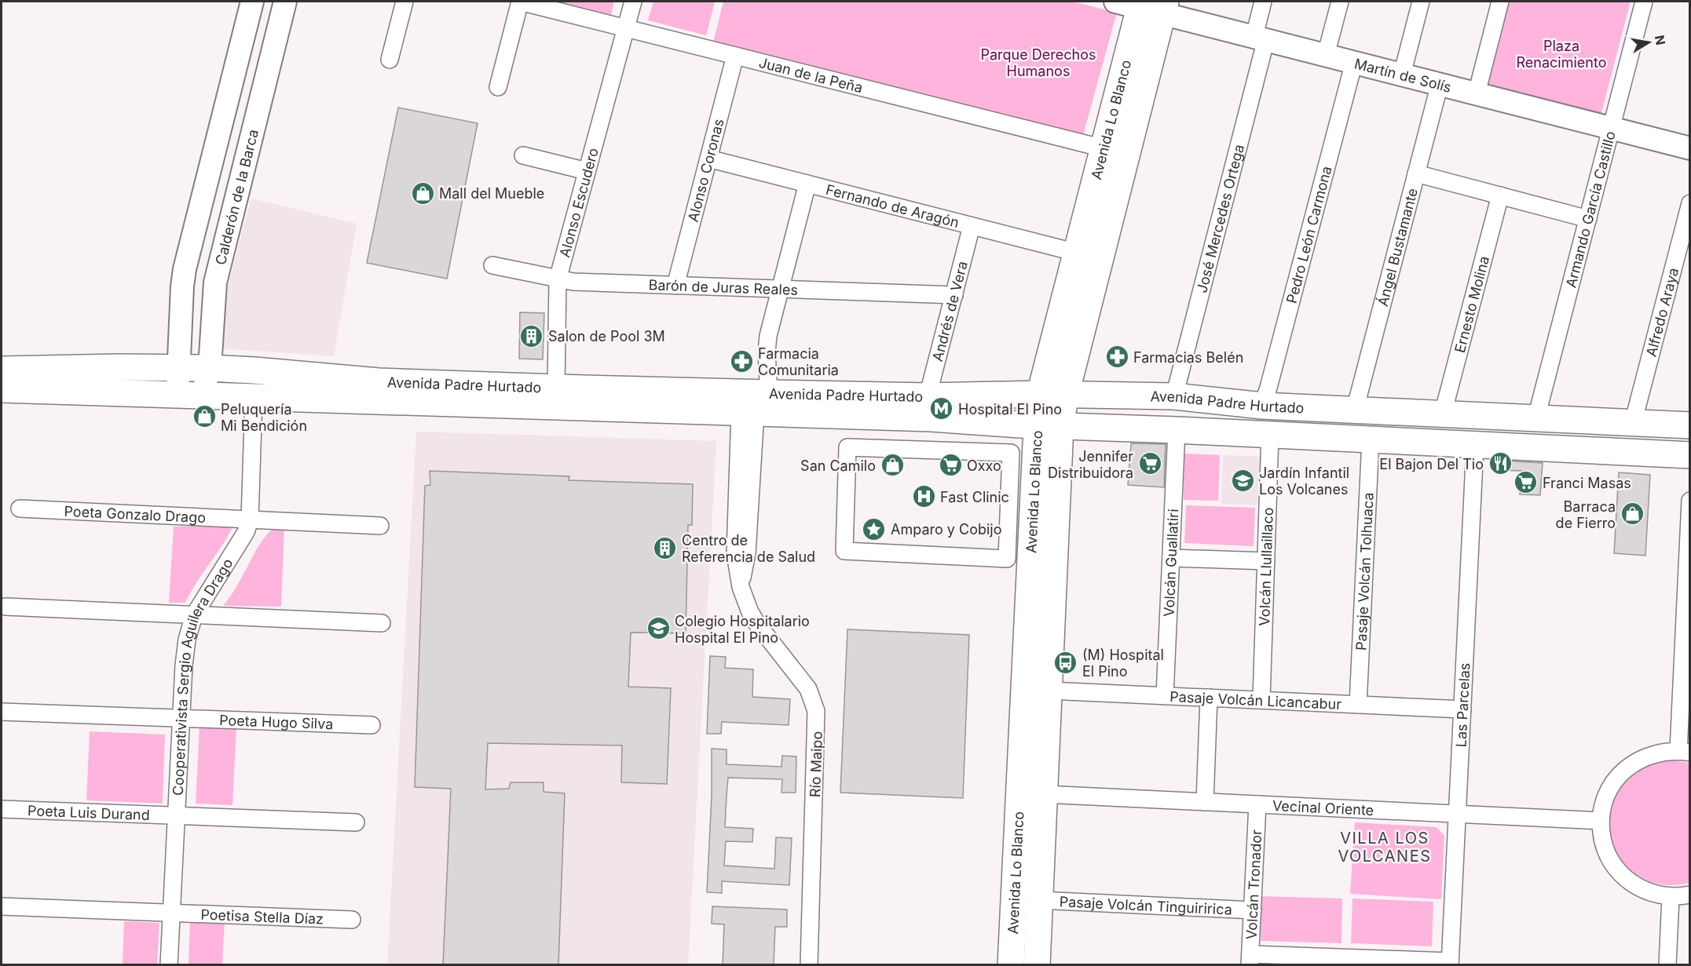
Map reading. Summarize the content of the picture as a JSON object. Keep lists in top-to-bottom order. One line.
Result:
{"streets":{"main road":["Avenida Lo Blanco","Avenida Padre Hurtado"],"street":["Juan de la Peña","Martín de Solís","Alonso Coronas","Calderón de la Barca","Alonso Escudero","Fernando de Aragón","Armando García Castillo","José Mercedes Ortega","Pedro León Carmona","Ángel Bustamante","Barón de Juras Reales","Ernesto Molina","Andrés de Vera","Alfredo Araya","Poeta Gonzalo Drago","Volcán Guallatiri","Volcán Llullaillaco","Pasaje Volcán Tolhuaca","Cooperativista Sergio Aguilera Drago","Pasaje Volcán Licancabur","Las Parcelas","Poeta Hugo Silva","Río Maipo","Vecinal Oriente","Poeta Luis Durand","Volcán Tronador","Pasaje Volcán Tinguiririca","Poetisa Stella Díaz"]},"crossings":[["Juan de la Peña","Avenida Lo Blanco"],["Juan de la Peña","Alonso Coronas"],["Juan de la Peña","Alonso Escudero"],["Martín de Solís","Avenida Lo Blanco"],["Martín de Solís","Armando García Castillo"],["Martín de Solís","José Mercedes Ortega"],["Martín de Solís","Pedro León Carmona"],["Martín de Solís","Ángel Bustamante"],["Avenida Lo Blanco","Fernando de Aragón"],["Avenida Lo Blanco","Avenida Padre Hurtado"],["Avenida Lo Blanco","Pasaje Volcán Licancabur"],["Avenida Lo Blanco","Vecinal Oriente"],["Avenida Lo Blanco","Pasaje Volcán Tinguiririca"],["Alonso Coronas","Fernando de Aragón"],["Alonso Coronas","Barón de Juras Reales"],["Calderón de la Barca","Avenida Padre Hurtado"],["Alonso Escudero","Barón de Juras Reales"],["Alonso Escudero","Avenida Padre Hurtado"],["Fernando de Aragón","Andrés de Vera"],["Fernando de Aragón","Río Maipo"],["Armando García Castillo","Avenida Padre Hurtado"],["José Mercedes Ortega","Avenida Padre Hurtado"],["Pedro León Carmona","Avenida Padre Hurtado"],["Ángel Bustamante","Avenida Padre Hurtado"],["Barón de Juras Reales","Andrés de Vera"],["Barón de Juras Reales","Río Maipo"],["Ernesto Molina","Avenida Padre Hurtado"],["Andrés de Vera","Avenida Padre Hurtado"],["Alfredo Araya","Avenida Padre Hurtado"],["Avenida Padre Hurtado","Volcán Guallatiri"],["Avenida Padre Hurtado","Volcán Llullaillaco"],["Avenida Padre Hurtado","Pasaje Volcán Tolhuaca"],["Avenida Padre Hurtado","Cooperativista Sergio Aguilera Drago"],["Avenida Padre Hurtado","Las Parcelas"],["Avenida Padre Hurtado","Río Maipo"],["Poeta Gonzalo Drago","Cooperativista Sergio Aguilera Drago"],["Volcán Guallatiri","Pasaje Volcán Licancabur"],["Volcán Llullaillaco","Pasaje Volcán Licancabur"],["Pasaje Volcán Tolhuaca","Pasaje Volcán Licancabur"],["Cooperativista Sergio Aguilera Drago","Poeta Hugo Silva"],["Cooperativista Sergio Aguilera Drago","Poeta Luis Durand"],["Cooperativista Sergio Aguilera Drago","Poetisa Stella Díaz"],["Pasaje Volcán Licancabur","Las Parcelas"],["Las Parcelas","Vecinal Oriente"],["Vecinal Oriente","Volcán Tronador"],["Volcán Tronador","Pasaje Volcán Tinguiririca"]],"districts":["VILLA LOS VOLCANES"],"parks":["Plaza Renacimiento","Parque Derechos Humanos"],"places":{"shop":["Mall del Mueble","Peluquería Mi Bendición","San Camilo","Barraca de Fierro"],"building":["Salon de Pool 3M","Centro de Referencia de Salud"],"pharmacy":["Farmacias Belén","Farmacia Comunitaria"],"metro station":["Hospital El Pino"],"supermarket":["Jennifer Distribuidora","Oxxo","Franci Masas"],"restaurant":["El Bajon Del Tio"],"school or university":["Jardín Infantil Los Volcanes","Colegio Hospitalario Hospital El Pino"],"hospital":["Fast Clinic"],"place":["Amparo y Cobijo"],"bus stop":["(M) Hospital El Pino"]},"north":"right"}
